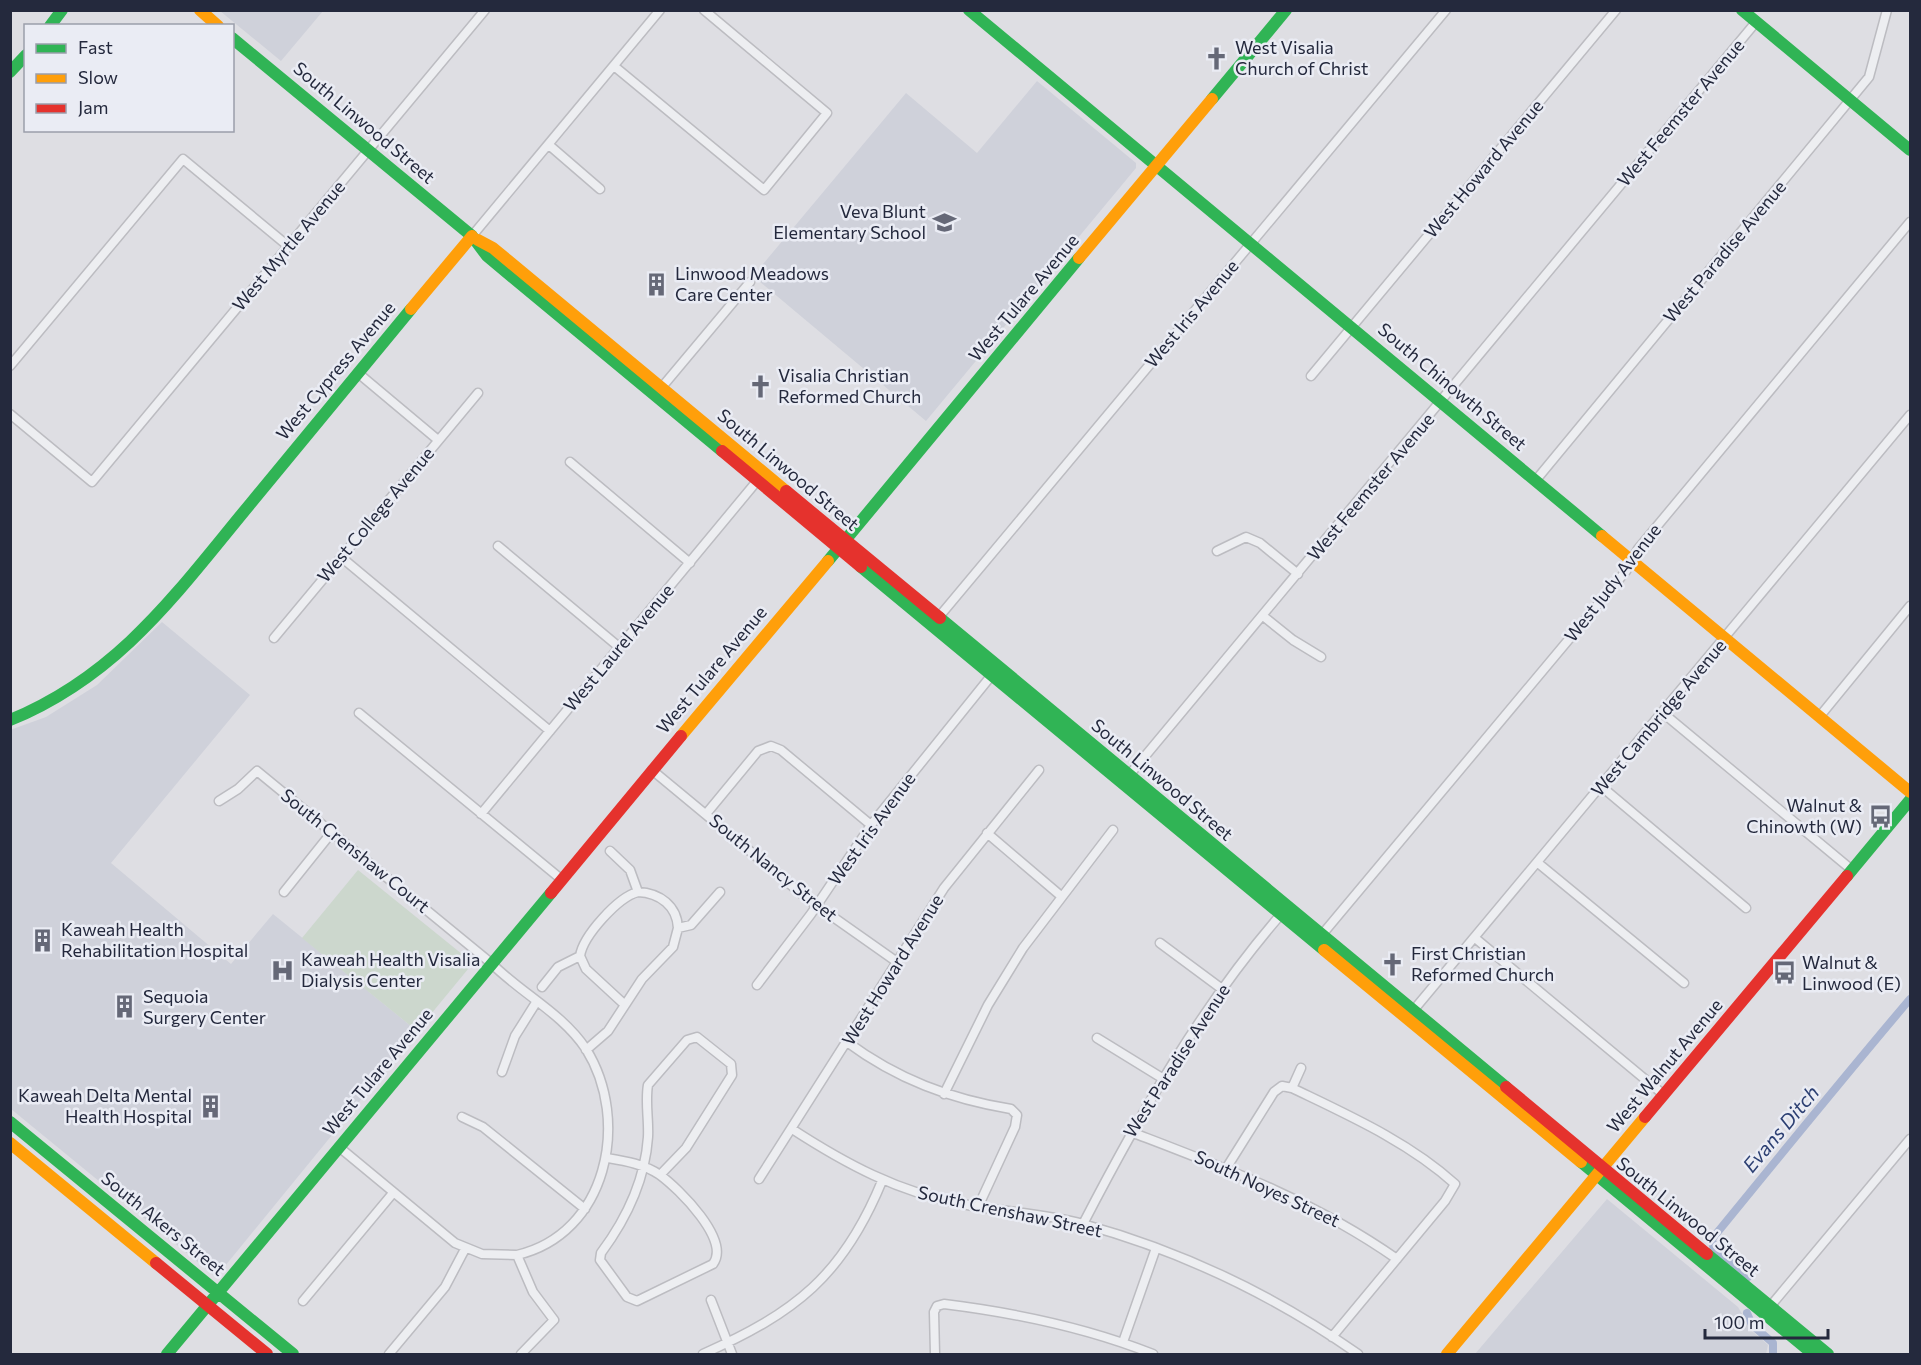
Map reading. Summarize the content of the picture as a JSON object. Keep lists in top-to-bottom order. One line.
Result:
{"streets":{"street":["West Feemster Avenue","South Linwood Street","West Howard Avenue","West Myrtle Avenue","West Paradise Avenue","West Tulare Avenue","West Iris Avenue","West Cypress Avenue","South Chinowth Street","West College Avenue","West Judy Avenue","West Laurel Avenue","West Cambridge Avenue","South Crenshaw Court","South Nancy Street","West Walnut Avenue","South Noyes Street","South Crenshaw Street","South Akers Street"]},"crossings":[["West Feemster Avenue","South Linwood Street"],["West Feemster Avenue","South Chinowth Street"],["South Linwood Street","West Myrtle Avenue"],["South Linwood Street","West Paradise Avenue"],["South Linwood Street","West Tulare Avenue"],["South Linwood Street","West Iris Avenue"],["South Linwood Street","West Cypress Avenue"],["South Linwood Street","West Judy Avenue"],["South Linwood Street","West Laurel Avenue"],["South Linwood Street","West Cambridge Avenue"],["South Linwood Street","West Walnut Avenue"],["West Howard Avenue","South Chinowth Street"],["West Howard Avenue","South Nancy Street"],["West Howard Avenue","South Crenshaw Street"],["West Paradise Avenue","South Chinowth Street"],["West Paradise Avenue","South Noyes Street"],["West Paradise Avenue","South Crenshaw Street"],["West Tulare Avenue","South Chinowth Street"],["West Tulare Avenue","South Crenshaw Court"],["West Tulare Avenue","South Nancy Street"],["West Tulare Avenue","South Akers Street"],["West Iris Avenue","South Chinowth Street"],["West Iris Avenue","South Nancy Street"],["South Chinowth Street","West Judy Avenue"],["South Chinowth Street","West Cambridge Avenue"]],"water":["Evans Ditch"],"places":{"church":["West Visalia Church of Christ","Visalia Christian Reformed Church","First Christian Reformed Church"],"school or university":["Veva Blunt Elementary School"],"building":["Linwood Meadows Care Center","Kaweah Health Rehabilitation Hospital","Sequoia Surgery Center","Kaweah Delta Mental Health Hospital"],"bus stop":["Walnut & Chinowth (W)","Walnut & Linwood (E)"],"hospital":["Kaweah Health Visalia Dialysis Center"]},"legend":["Fast","Slow","Jam"],"scale_bar":"100 m"}
